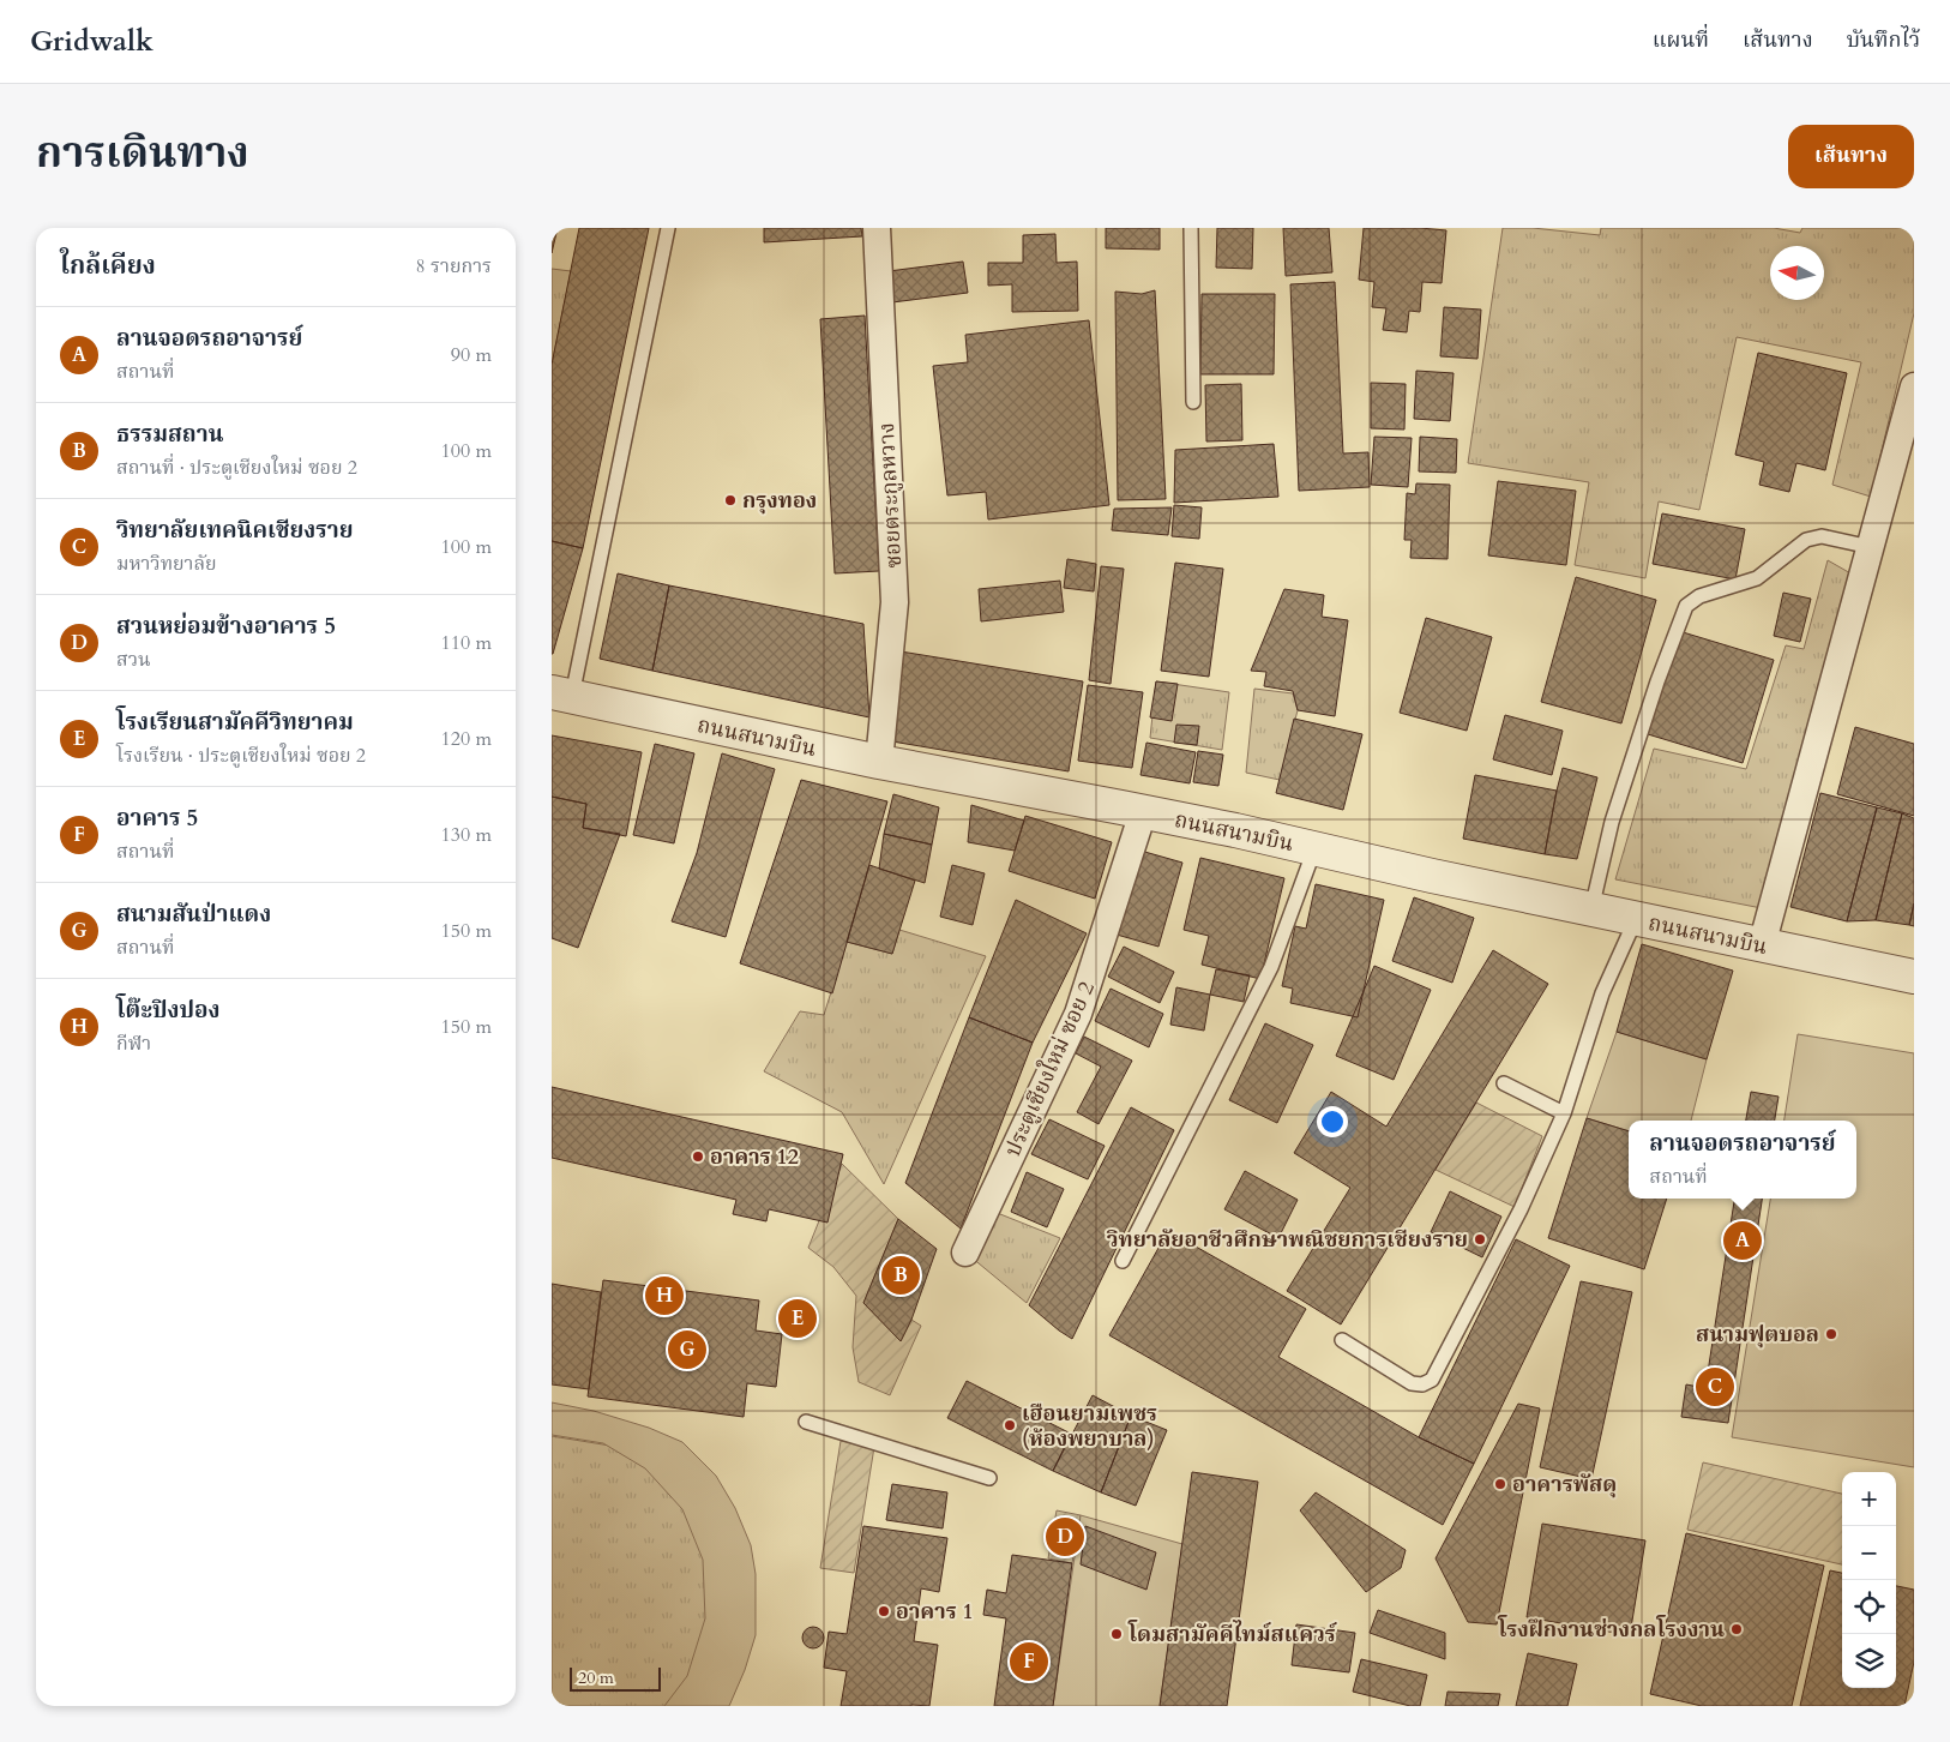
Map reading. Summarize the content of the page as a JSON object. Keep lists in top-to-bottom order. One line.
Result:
{"streets":{"street":["ซอยตระกูลหวาง","ถนนสนามบิน","ประตูเชียงใหม่ ซอย 2"]},"crossings":[["ซอยตระกูลหวาง","ถนนสนามบิน"],["ถนนสนามบิน","ประตูเชียงใหม่ ซอย 2"]],"places":["กรุงทอง","อาคาร 12","วิทยาลัยอาชีวศึกษาพณิชยการเชียงราย","สนามฟุตบอล","เฮือนยามเพชร (ห้องพยาบาล)","อาคารพัสดุ","อาคาร 1","โรงฝึกงานช่างกลโรงงาน","โดมสามัคคีไทม์สแควร์"],"scale_bar":"20 m","north":"left","page":{"header":"Gridwalk","nav":["แผนที่","เส้นทาง","บันทึกไว้"],"title":"การเดินทาง","buttons":"เส้นทาง","heading":["ใกล้เคียง","8 รายการ"],"list":[{"mark":"A","name":"ลานจอดรถอาจารย์","note":"สถานที่","value":"90 m"},{"mark":"B","name":"ธรรมสถาน","note":"สถานที่ · ประตูเชียงใหม่ ซอย 2","value":"100 m"},{"mark":"C","name":"วิทยาลัยเทคนิคเชียงราย","note":"มหาวิทยาลัย","value":"100 m"},{"mark":"D","name":"สวนหย่อมข้างอาคาร 5","note":"สวน","value":"110 m"},{"mark":"E","name":"โรงเรียนสามัคคีวิทยาคม","note":"โรงเรียน · ประตูเชียงใหม่ ซอย 2","value":"120 m"},{"mark":"F","name":"อาคาร 5","note":"สถานที่","value":"130 m"},{"mark":"G","name":"สนามสันป่าแดง","note":"สถานที่","value":"150 m"},{"mark":"H","name":"โต๊ะปิงปอง","note":"กีฬา","value":"150 m"}],"popup":["ลานจอดรถอาจารย์","สถานที่"],"pins":["A","B","H","E","G","C","D","F"],"map_buttons":["+","−"],"scale":"20 m"}}
